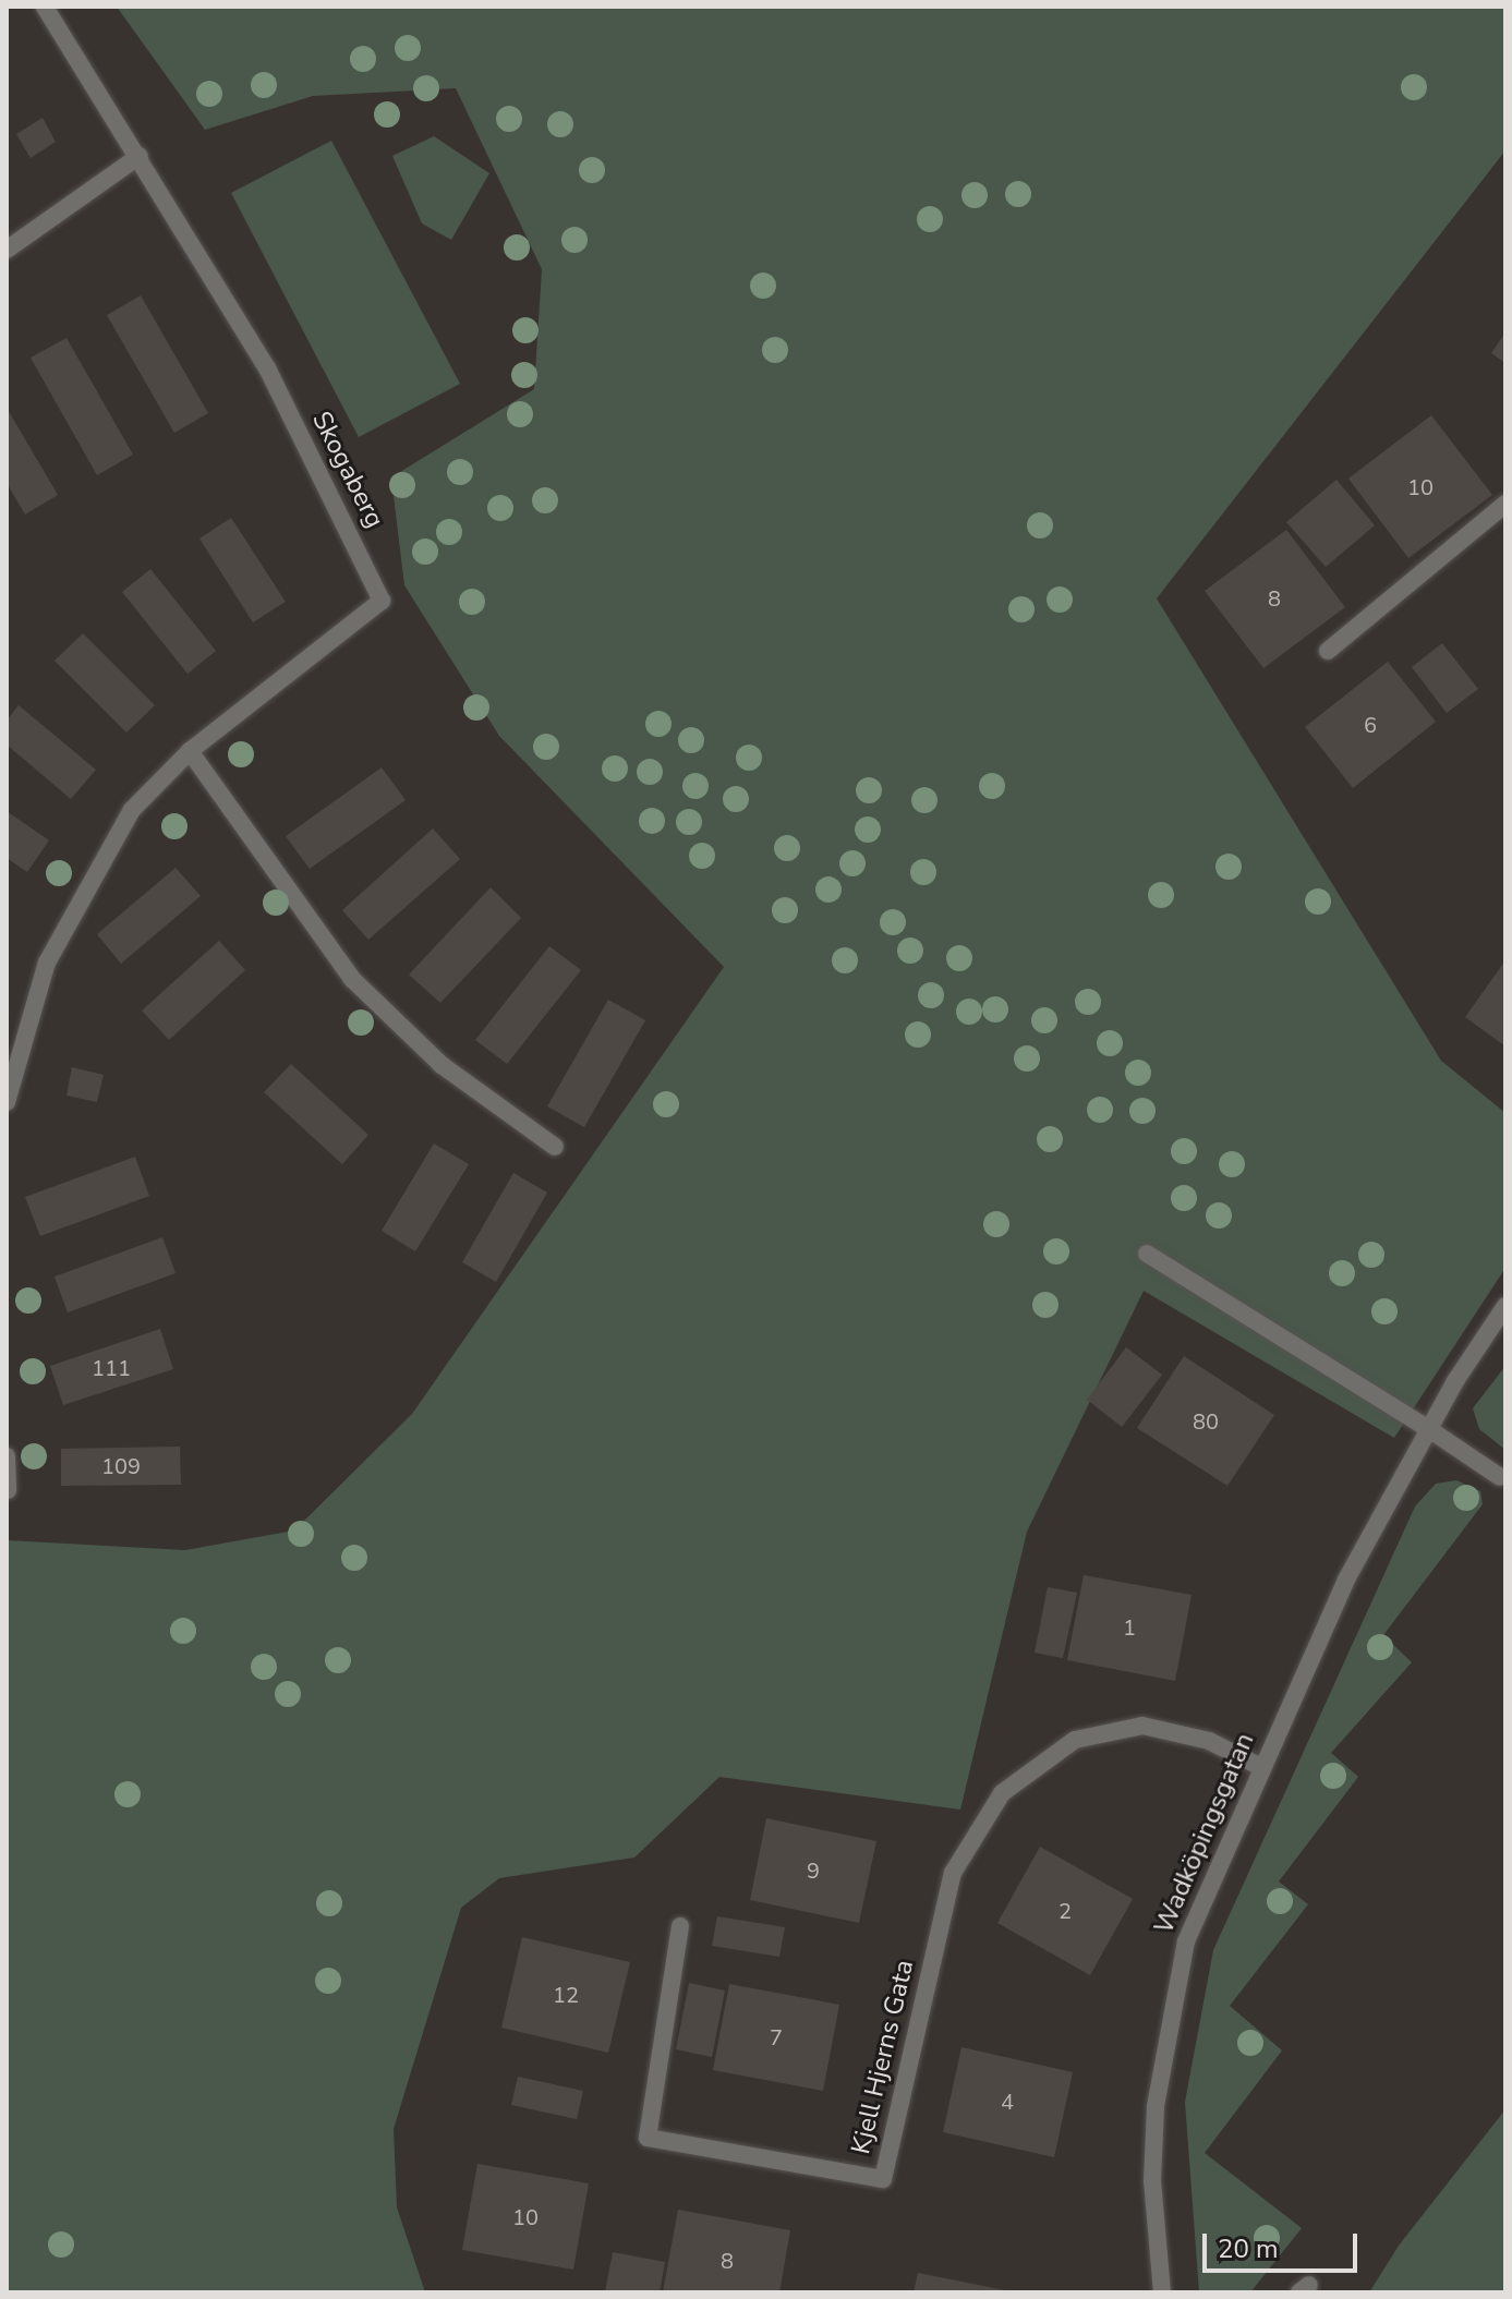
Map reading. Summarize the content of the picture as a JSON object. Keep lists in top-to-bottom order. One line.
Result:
{"streets":{"street":["Skogaberg","Wadköpingsgatan","Kjell Hjerns Gata"]},"crossings":[["Wadköpingsgatan","Kjell Hjerns Gata"]],"house_numbers":["10","8","6","111","80","109","1","9","2","12","7","4","10","8"],"scale_bar":"20 m"}
